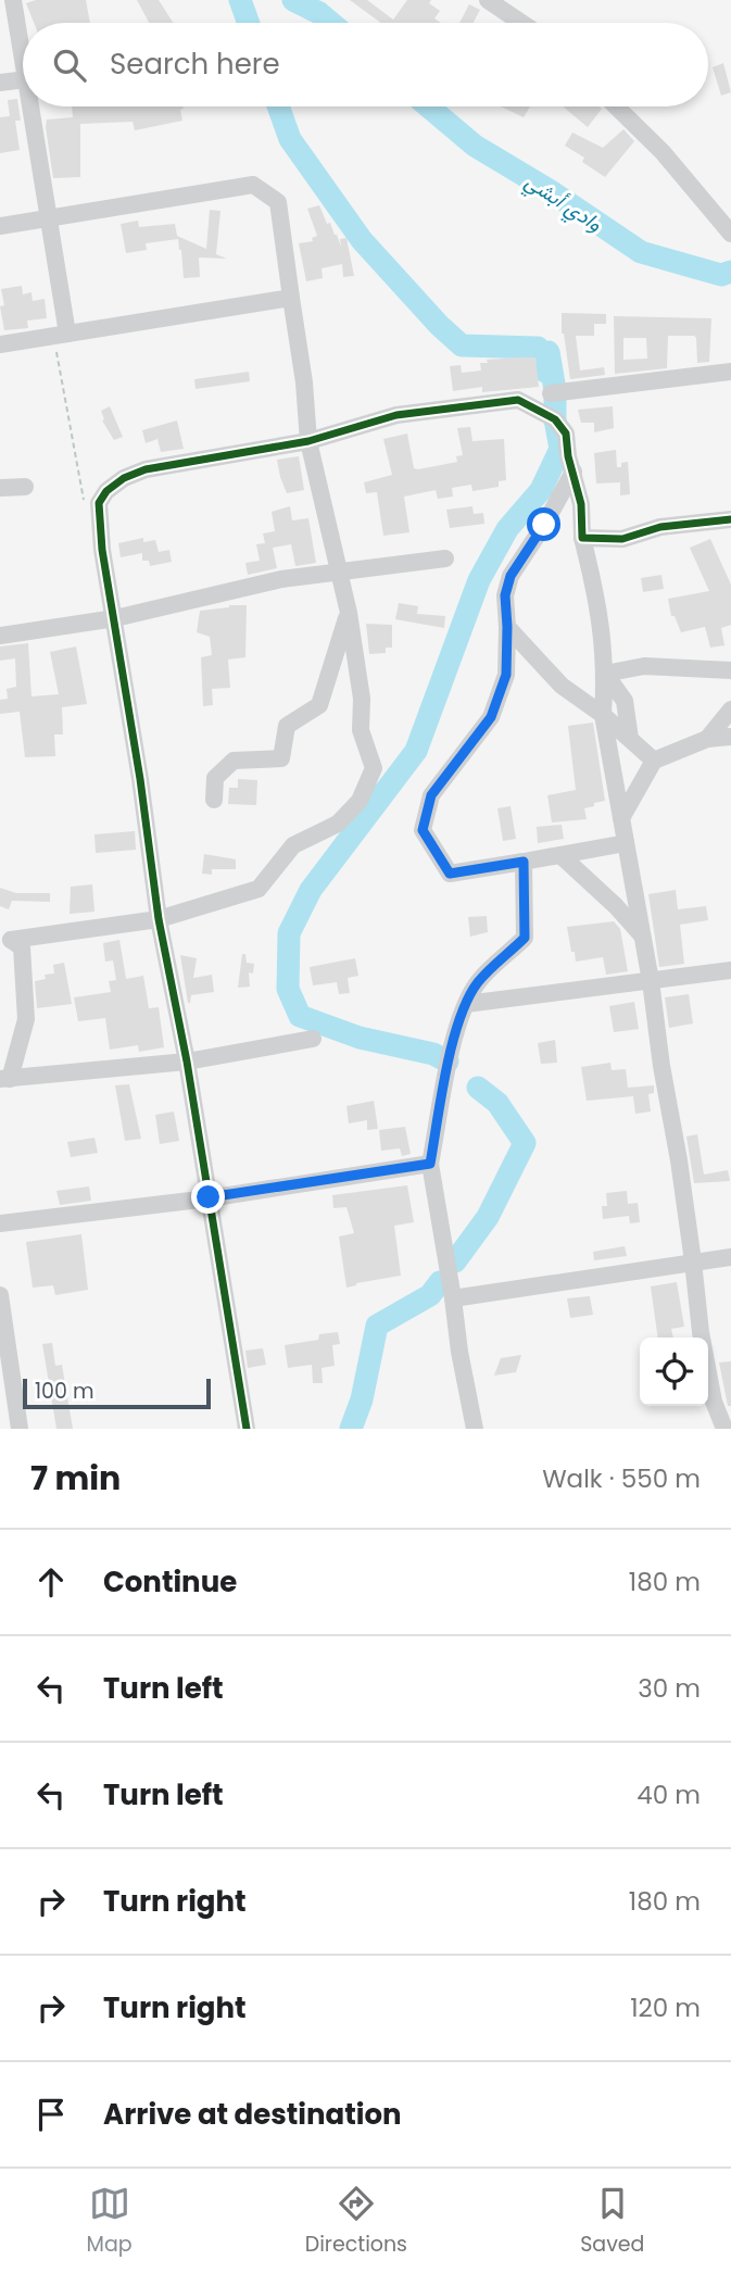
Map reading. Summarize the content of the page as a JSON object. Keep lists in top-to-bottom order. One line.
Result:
{"water":["وادي أبشي"],"scale_bar":"100 m","page":{"search":"Search here","scale":"100 m","heading":["7 min","Walk · 550 m"],"list":[["Continue","180 m"],["Turn left","30 m"],["Turn left","40 m"],["Turn right","180 m"],["Turn right","120 m"],"Arrive at destination"],"nav":["Map","Directions","Saved"]}}
